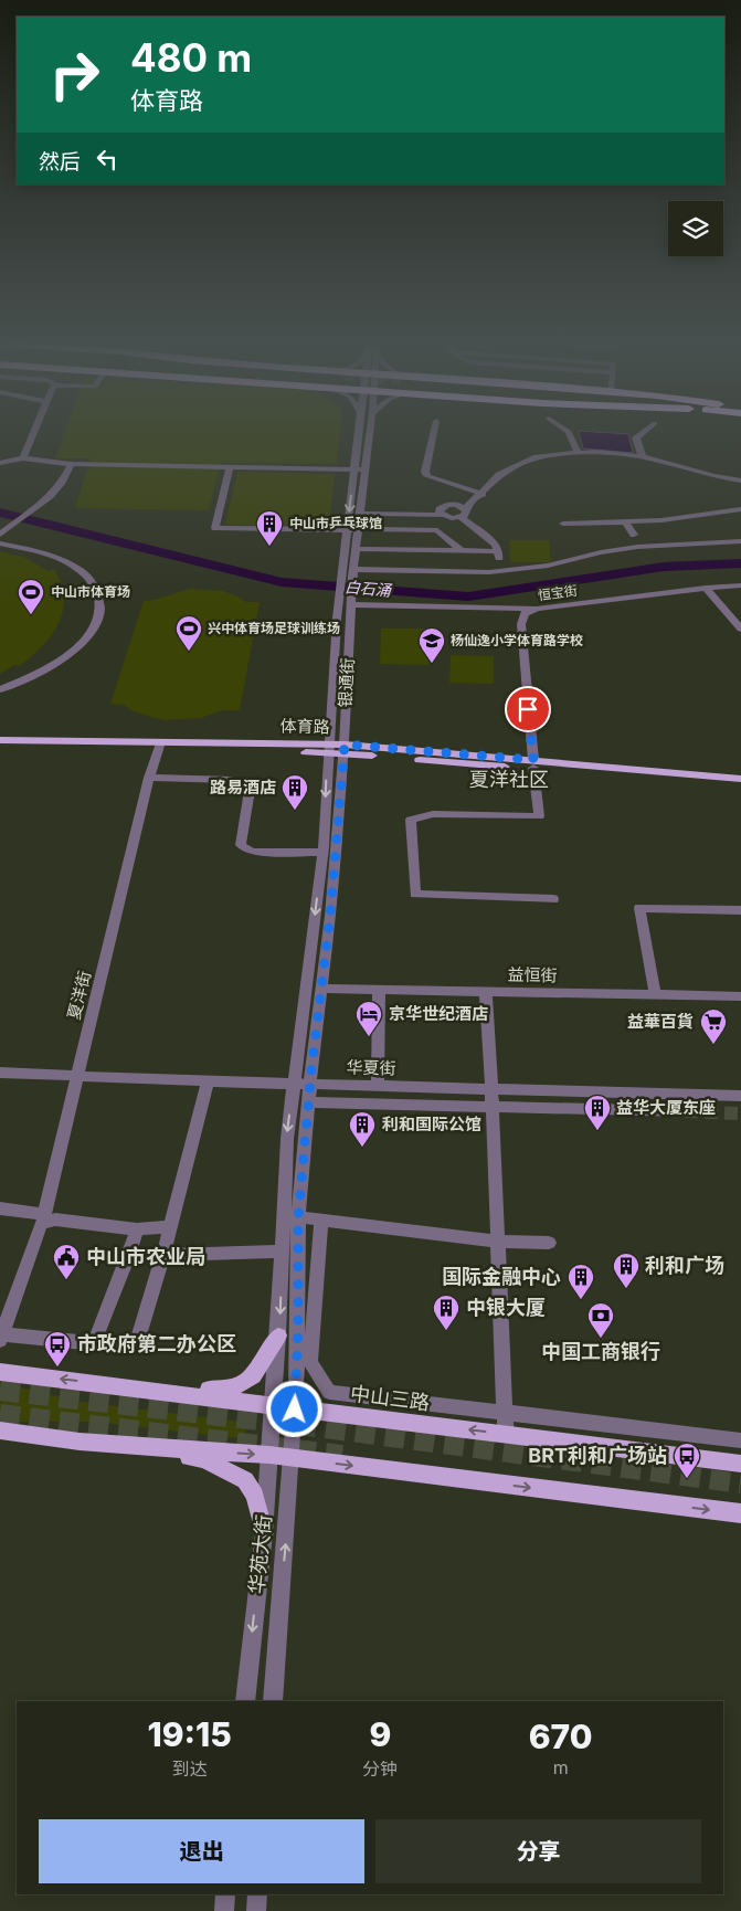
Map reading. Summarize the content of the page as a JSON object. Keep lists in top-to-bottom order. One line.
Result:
{"streets":{"main road":["体育路","中山三路"],"street":["恒宝街","银通街","益恒街","夏洋街","华夏街","华苑大街"]},"crossings":[["恒宝街","体育路"],["银通街","体育路"],["银通街","益恒街"],["银通街","华夏街"],["银通街","中山三路"],["银通街","华苑大街"],["体育路","夏洋街"],["夏洋街","华夏街"],["中山三路","华苑大街"]],"districts":["夏洋社区"],"water":["白石涌"],"places":{"building":["中山市乒乓球馆","路易酒店","益华大厦东座","利和国际公馆","利和广场","国际金融中心","中银大厦"],"sports":["中山市体育场","兴中体育场足球训练场"],"school or university":["杨仙逸小学体育路学校"],"hotel":["京华世纪酒店"],"supermarket":["益華百貨"],"public building":["中山市农业局"],"bank":["中国工商银行"],"bus stop":["市政府第二办公区","BRT利和广场站"]},"page":{"turn":["480 m","体育路"],"then":"然后","eta":["19:15","到达","9","分钟","670","m"],"buttons":["退出","分享"]}}
